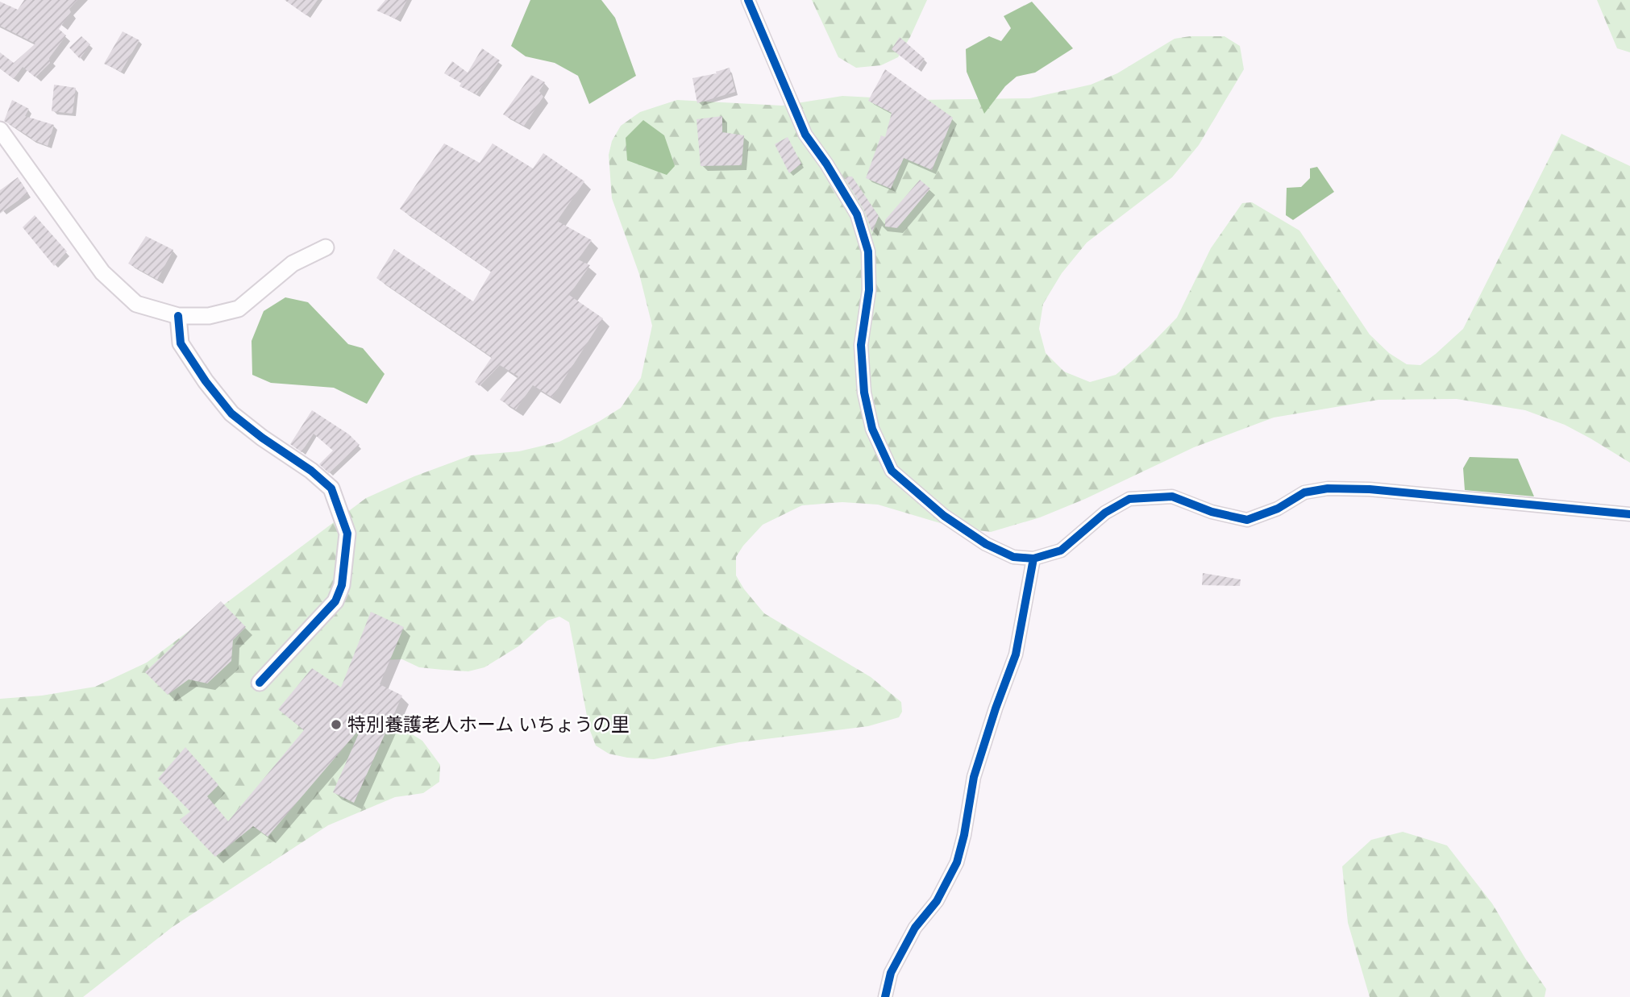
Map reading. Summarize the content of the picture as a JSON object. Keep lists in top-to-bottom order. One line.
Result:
{"places":["特別養護老人ホーム いちょうの里"]}
